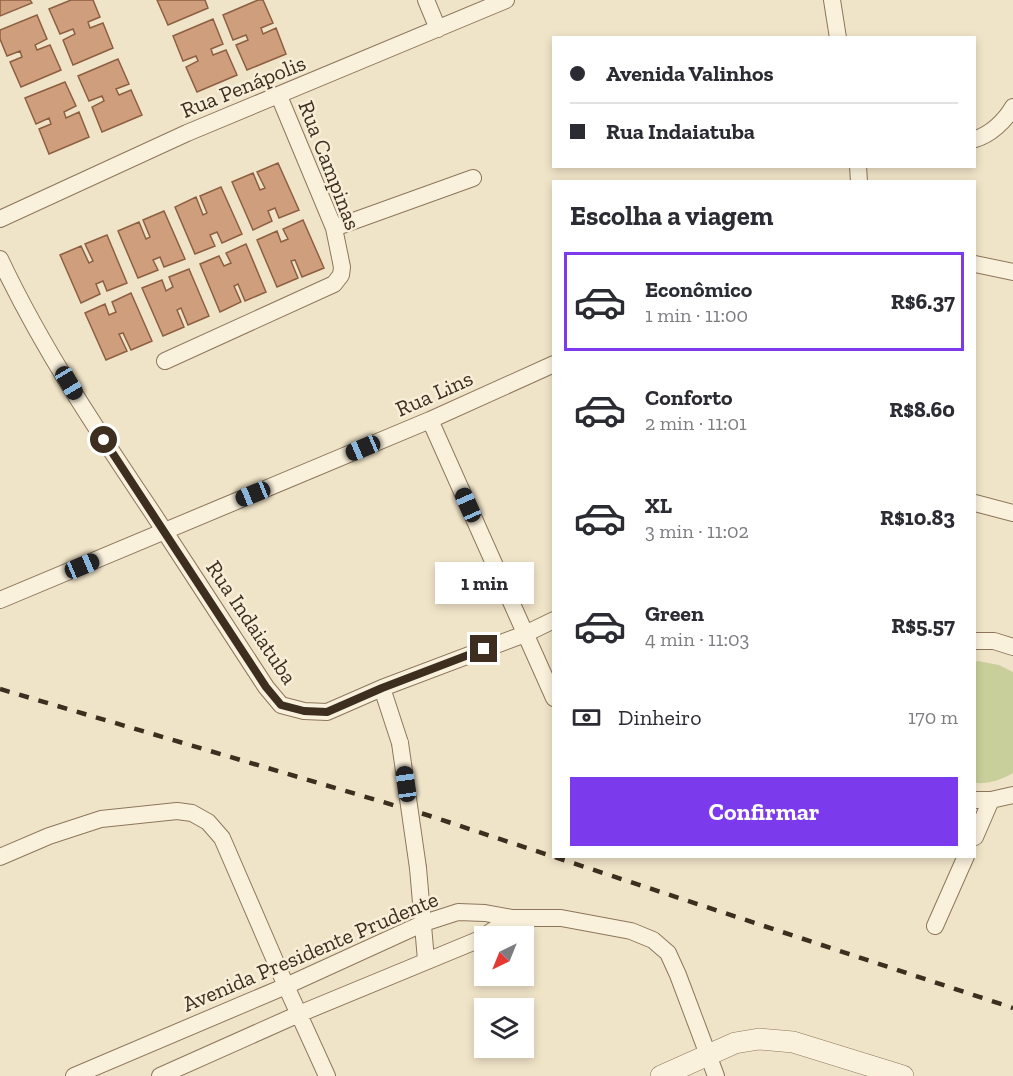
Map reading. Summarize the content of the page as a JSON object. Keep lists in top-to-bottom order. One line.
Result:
{"streets":{"street":["Rua Penápolis","Rua Campinas","Rua Lins","Rua Indaiatuba","Avenida Presidente Prudente"]},"crossings":[["Rua Penápolis","Rua Campinas"],["Rua Lins","Rua Indaiatuba"]],"north":"bottom left","page":{"banner":["Avenida Valinhos","Rua Indaiatuba"],"heading":"Escolha a viagem","list":[{"name":"Econômico","note":"1 min · 11:00","value":"R$6.37"},{"name":"Conforto","note":"2 min · 11:01","value":"R$8.60"},{"name":"XL","note":"3 min · 11:02","value":"R$10.83"},{"name":"Green","note":"4 min · 11:03","value":"R$5.57"}],"bubble":"1 min","pay":["Dinheiro","170 m"],"buttons":"Confirmar"}}
